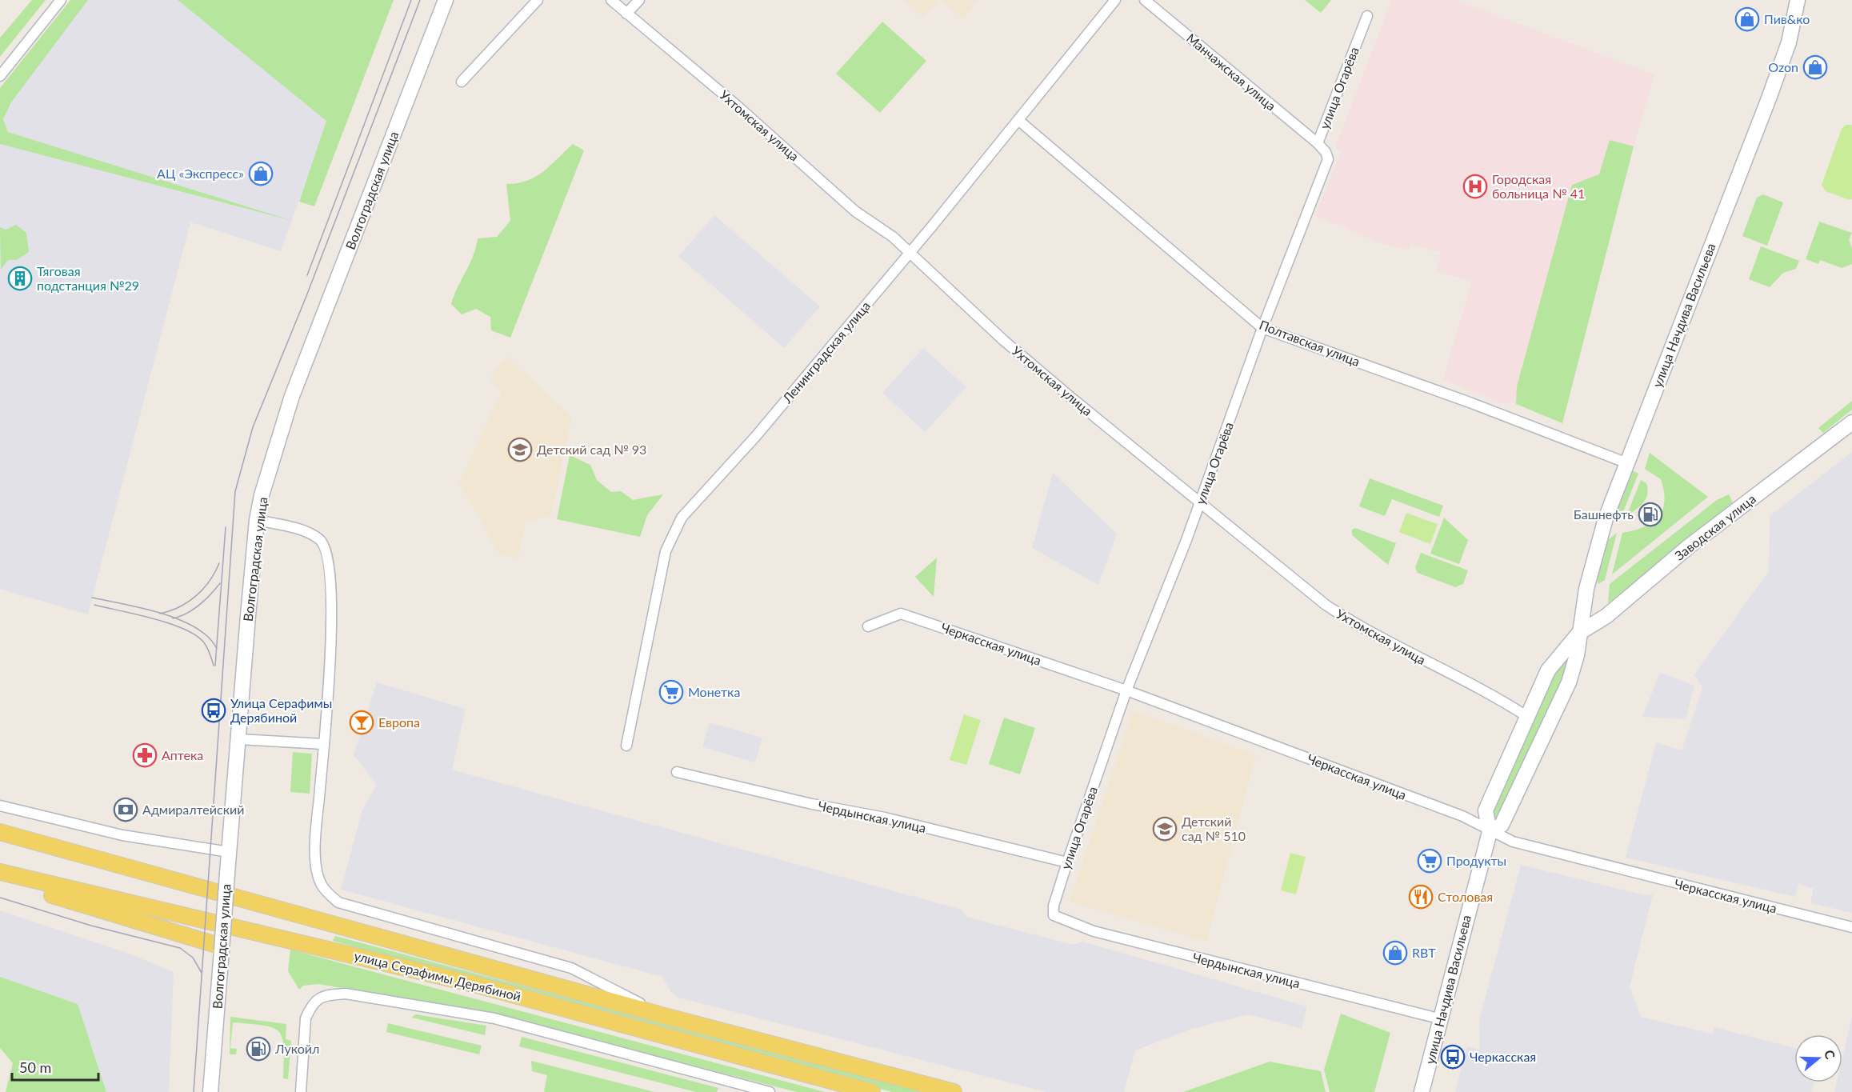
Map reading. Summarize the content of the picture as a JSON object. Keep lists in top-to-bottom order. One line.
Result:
{"streets":{"main road":["улица Серафимы Дерябиной"],"street":["Манчажская улица","улица Огарёва","Ухтомская улица","Волгоградская улица","улица Начдива Васильева","Полтавская улица","Ленинградская улица","Заводская улица","Черкасская улица","Чердынская улица"]},"crossings":[["Манчажская улица","улица Огарёва"],["улица Огарёва","Ухтомская улица"],["улица Огарёва","Полтавская улица"],["улица Огарёва","Черкасская улица"],["улица Огарёва","Чердынская улица"],["Ухтомская улица","улица Начдива Васильева"],["Ухтомская улица","Ленинградская улица"],["Волгоградская улица","улица Серафимы Дерябиной"],["улица Начдива Васильева","Полтавская улица"],["улица Начдива Васильева","Заводская улица"],["улица Начдива Васильева","Черкасская улица"],["улица Начдива Васильева","Чердынская улица"],["Полтавская улица","Ленинградская улица"]],"places":{"shop":["Пив&ко","Ozon","АЦ «Экспресс»","RBT"],"hospital":["Городская больница № 41"],"building":["Тяговая подстанция №29"],"school or university":["Детский сад № 93","Детский сад № 510"],"fuel station":["Башнефть","Лукойл"],"supermarket":["Монетка","Продукты"],"bus stop":["Улица Серафимы Дерябиной","Черкасская"],"bar":["Европа"],"pharmacy":["Аптека"],"bank":["Адмиралтейский"],"restaurant":["Столовая"]},"scale_bar":"50 m","north":"right"}
